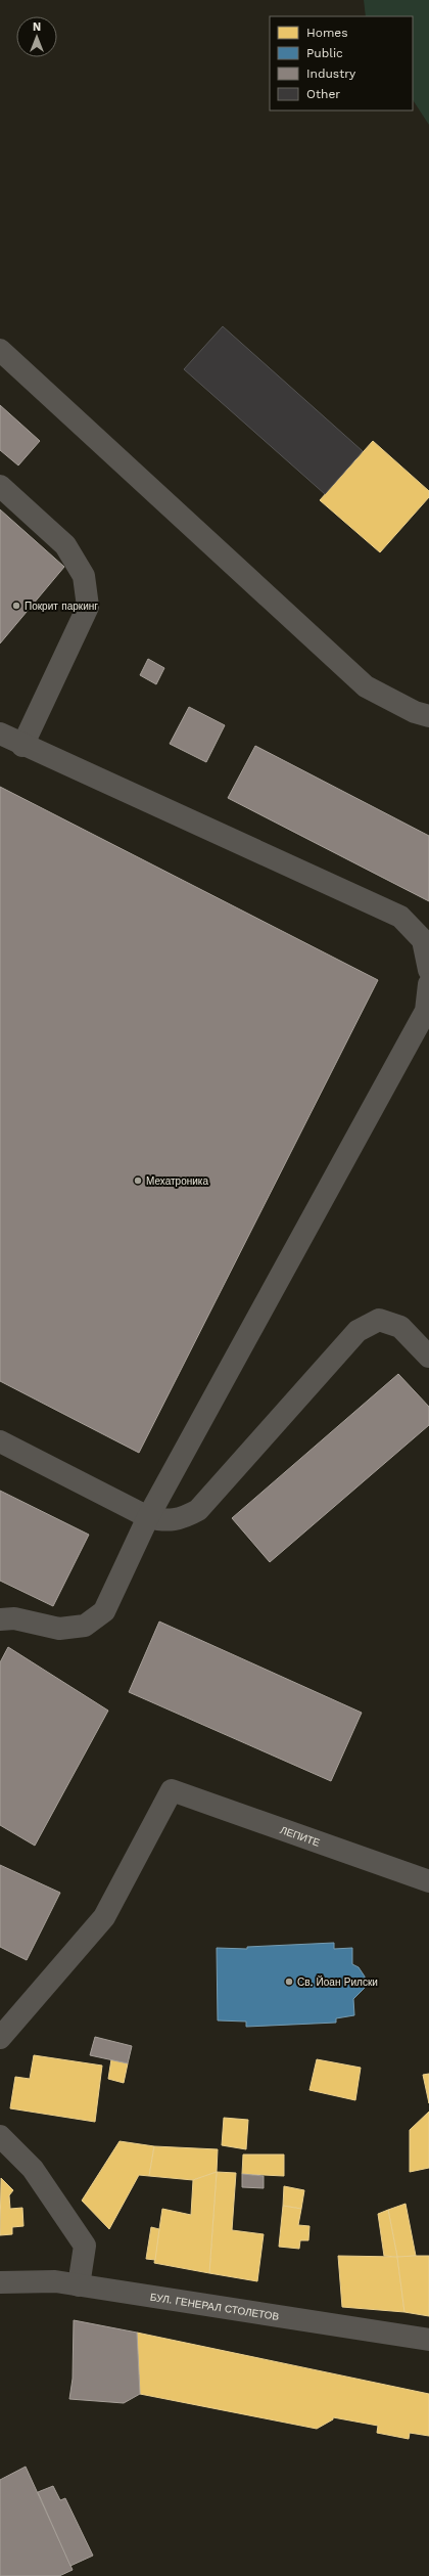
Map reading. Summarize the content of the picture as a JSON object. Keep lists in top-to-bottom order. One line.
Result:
{"streets":{"street":["ЛЕПИТЕ","БУЛ. ГЕНЕРАЛ СТОЛЕТОВ"]},"places":["Покрит паркинг","Мехатроника","Св. Йоан Рилски"],"legend":["Homes","Public","Industry","Other"],"north":"top"}
